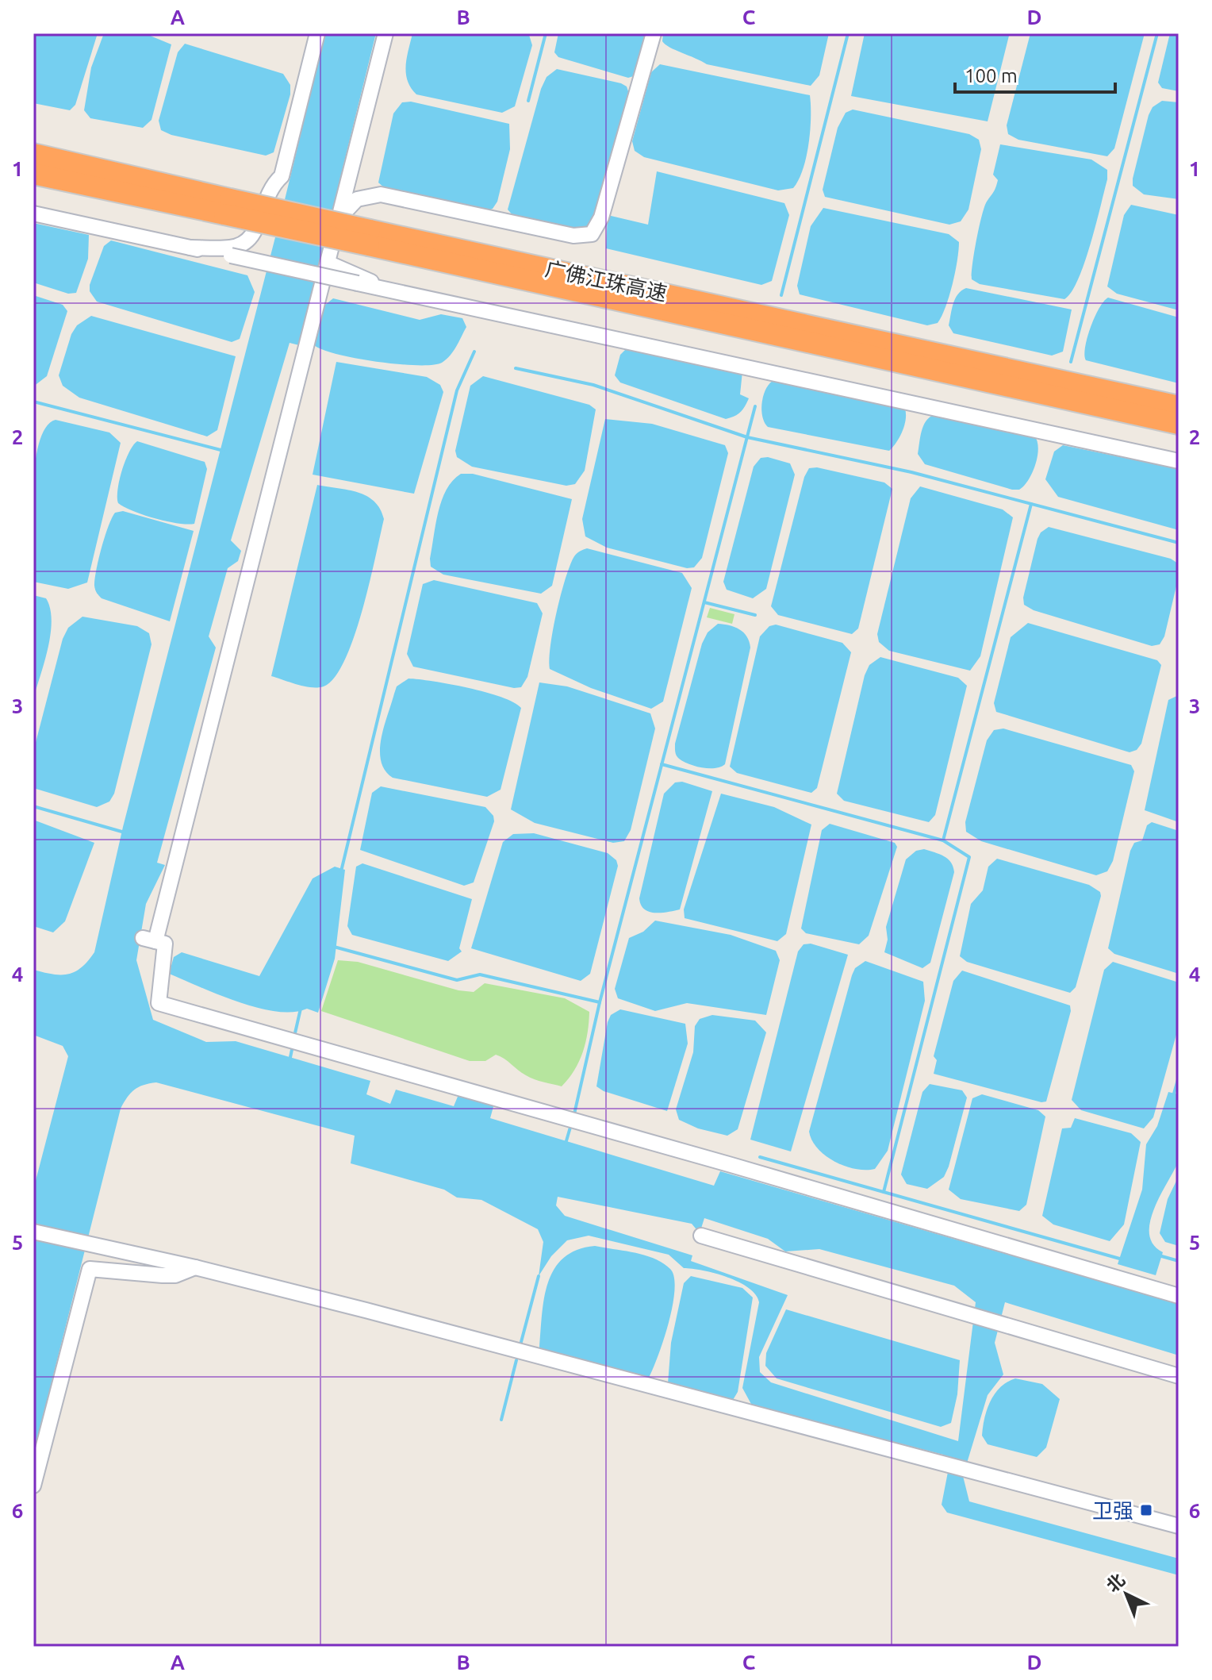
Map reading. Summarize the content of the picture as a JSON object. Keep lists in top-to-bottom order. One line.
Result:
{"streets":{"highway":["广佛江珠高速"]},"places":{"transit":["卫强"]},"scale_bar":"100 m","north":"top left","grid":{"columns":["A","B","C","D"],"rows":["1","2","3","4","5","6"]}}
